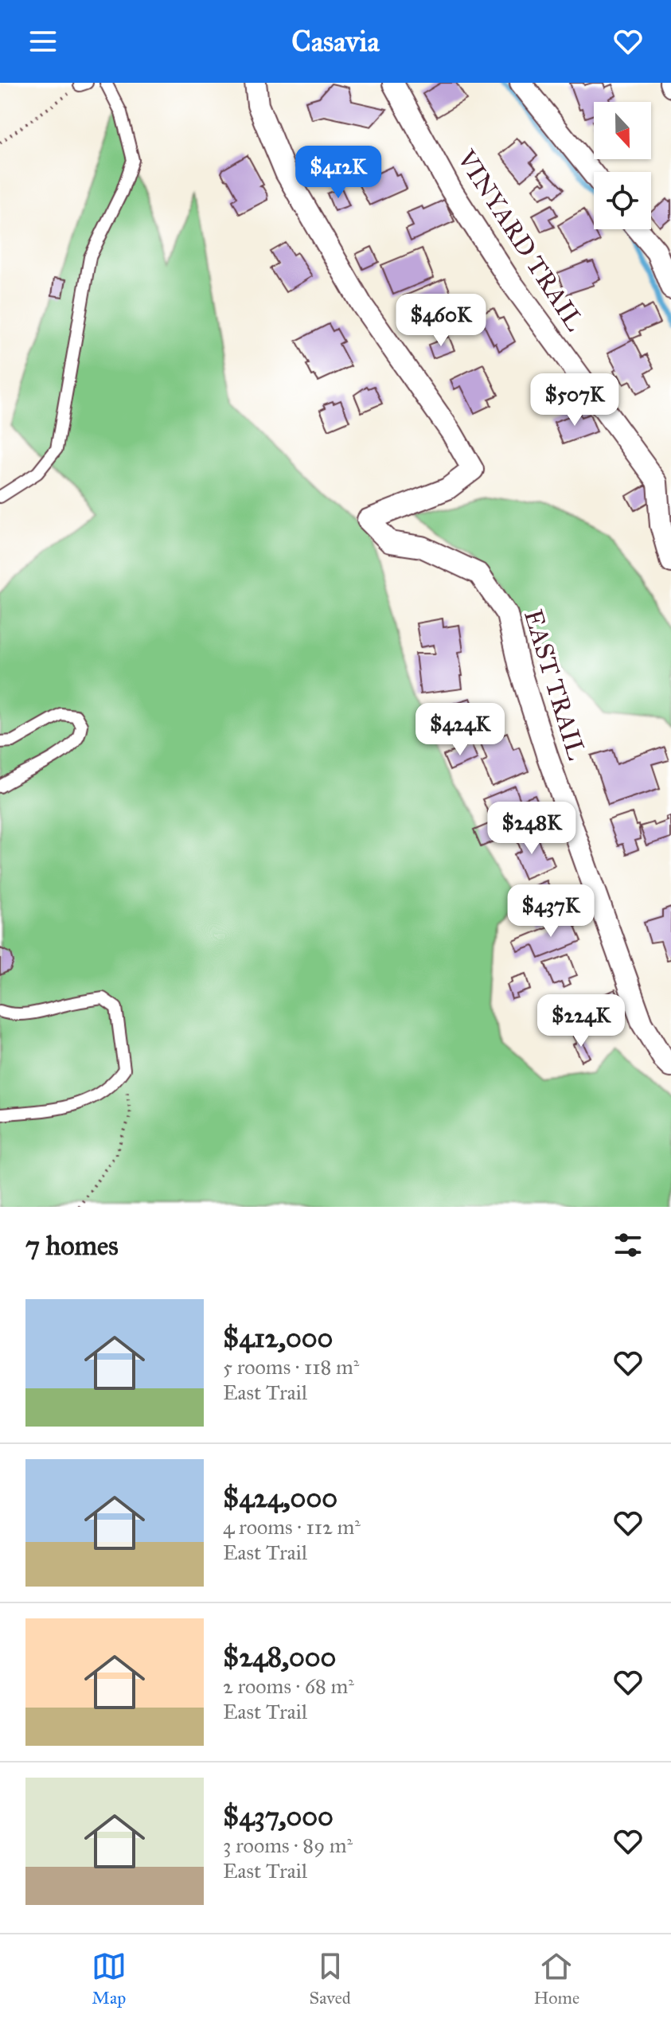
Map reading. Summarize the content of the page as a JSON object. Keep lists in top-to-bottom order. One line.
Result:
{"streets":{"street":["VINYARD TRAIL","EAST TRAIL"]},"north":"bottom","page":{"header":"Casavia","price":["$412K","$460K","$507K","$424K","$248K","$437K","$224K"],"heading":"7 homes","list":[{"name":"$412,000","note":"5 rooms · 118 m² · East Trail"},{"name":"$424,000","note":"4 rooms · 112 m² · East Trail"},{"name":"$248,000","note":"2 rooms · 68 m² · East Trail"},{"name":"$437,000","note":"3 rooms · 89 m² · East Trail"}],"tabs":["Map","Saved","Home"]}}
